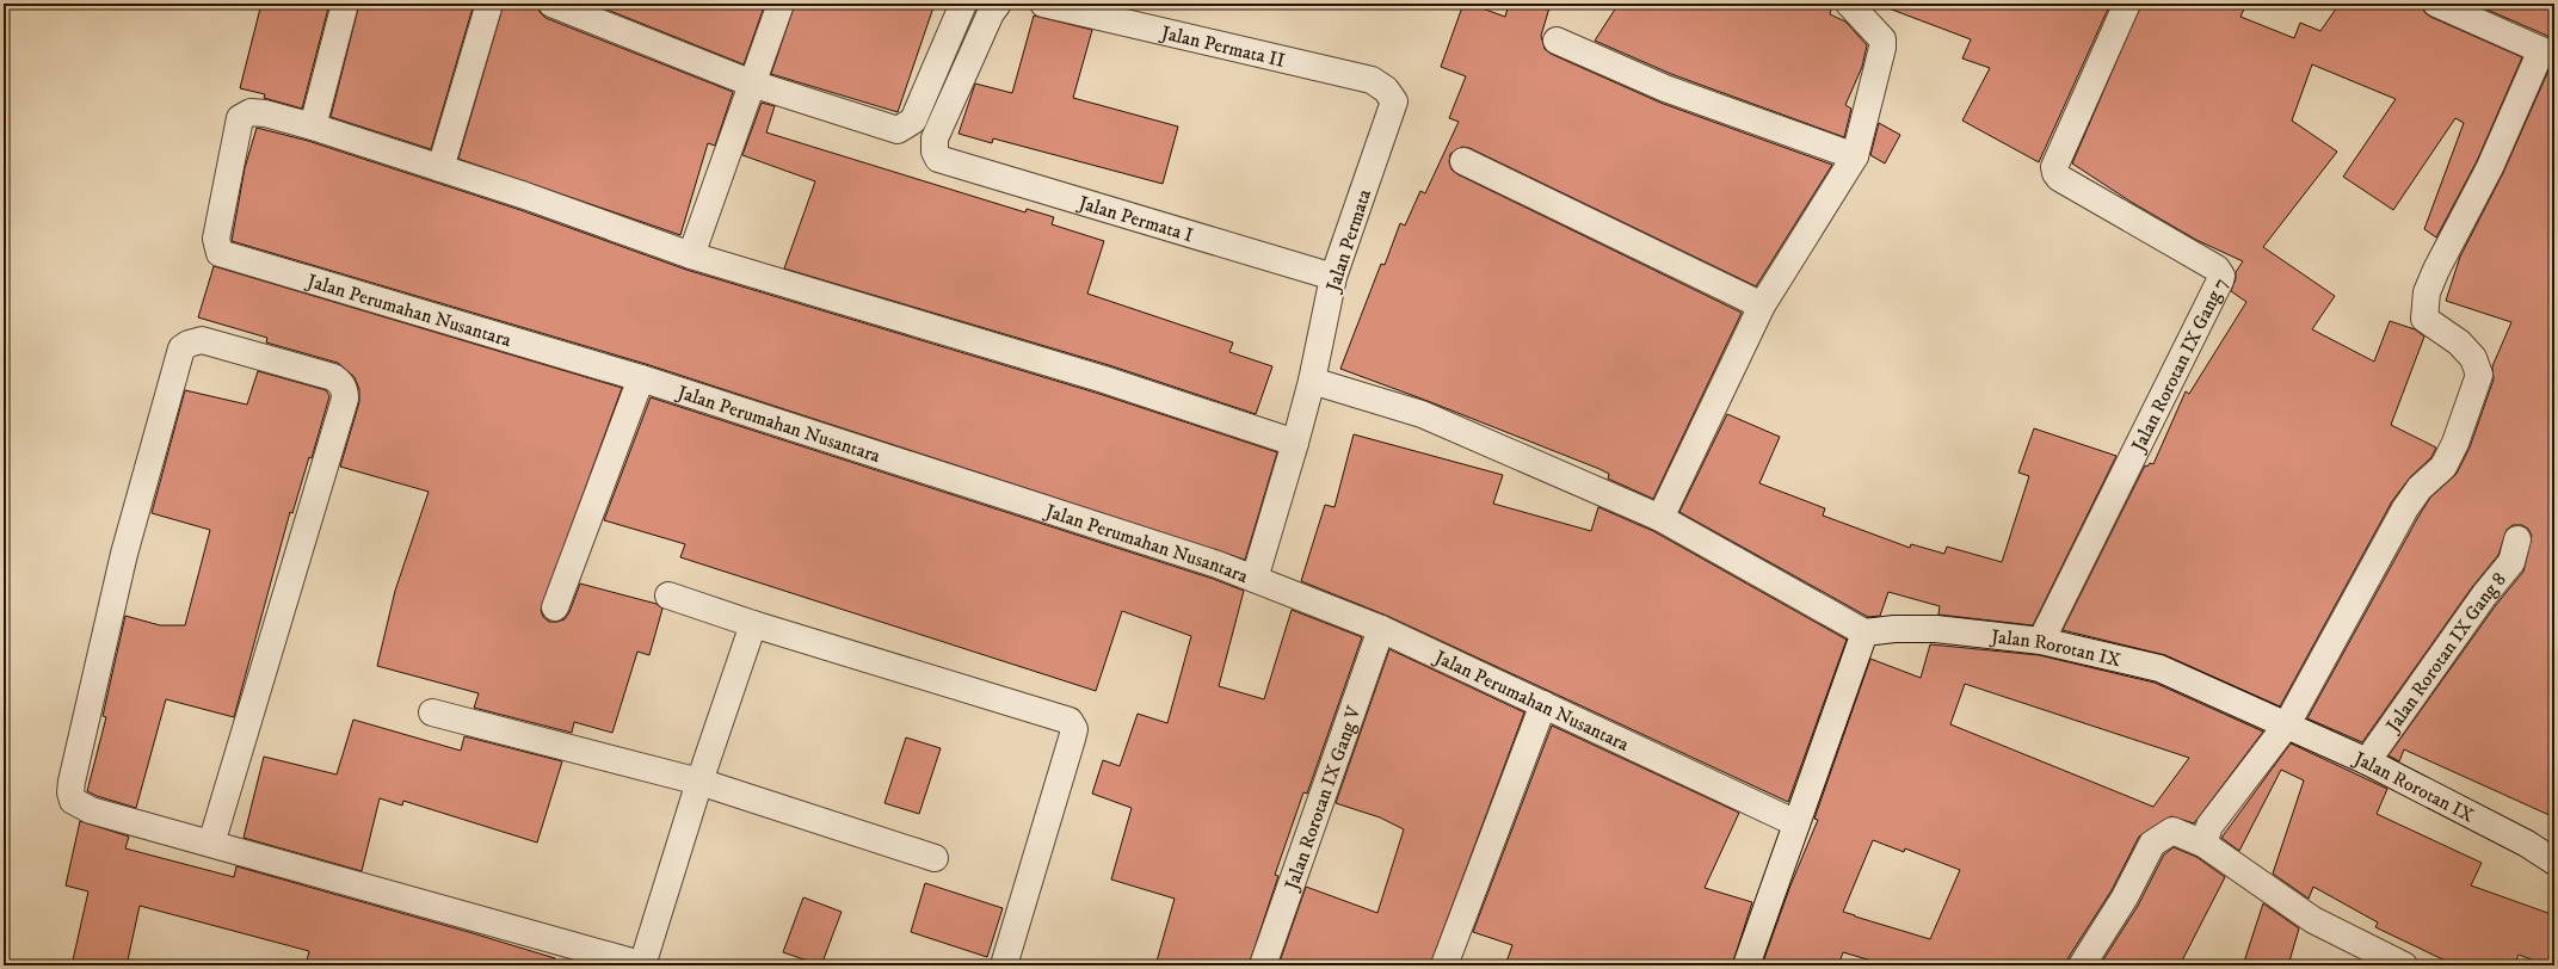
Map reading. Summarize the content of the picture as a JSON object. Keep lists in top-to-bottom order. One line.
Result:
{"streets":{"street":["Jalan Permata II","Jalan Permata I","Jalan Permata","Jalan Perumahan Nusantara","Jalan Rorotan IX Gang 7","Jalan Rorotan IX","Jalan Rorotan IX Gang 8","Jalan Rorotan IX Gang V"]},"crossings":[["Jalan Permata II","Jalan Permata"],["Jalan Permata I","Jalan Permata"],["Jalan Permata","Jalan Perumahan Nusantara"],["Jalan Perumahan Nusantara","Jalan Rorotan IX Gang V"],["Jalan Rorotan IX Gang 7","Jalan Rorotan IX"],["Jalan Rorotan IX","Jalan Rorotan IX Gang 8"]]}
